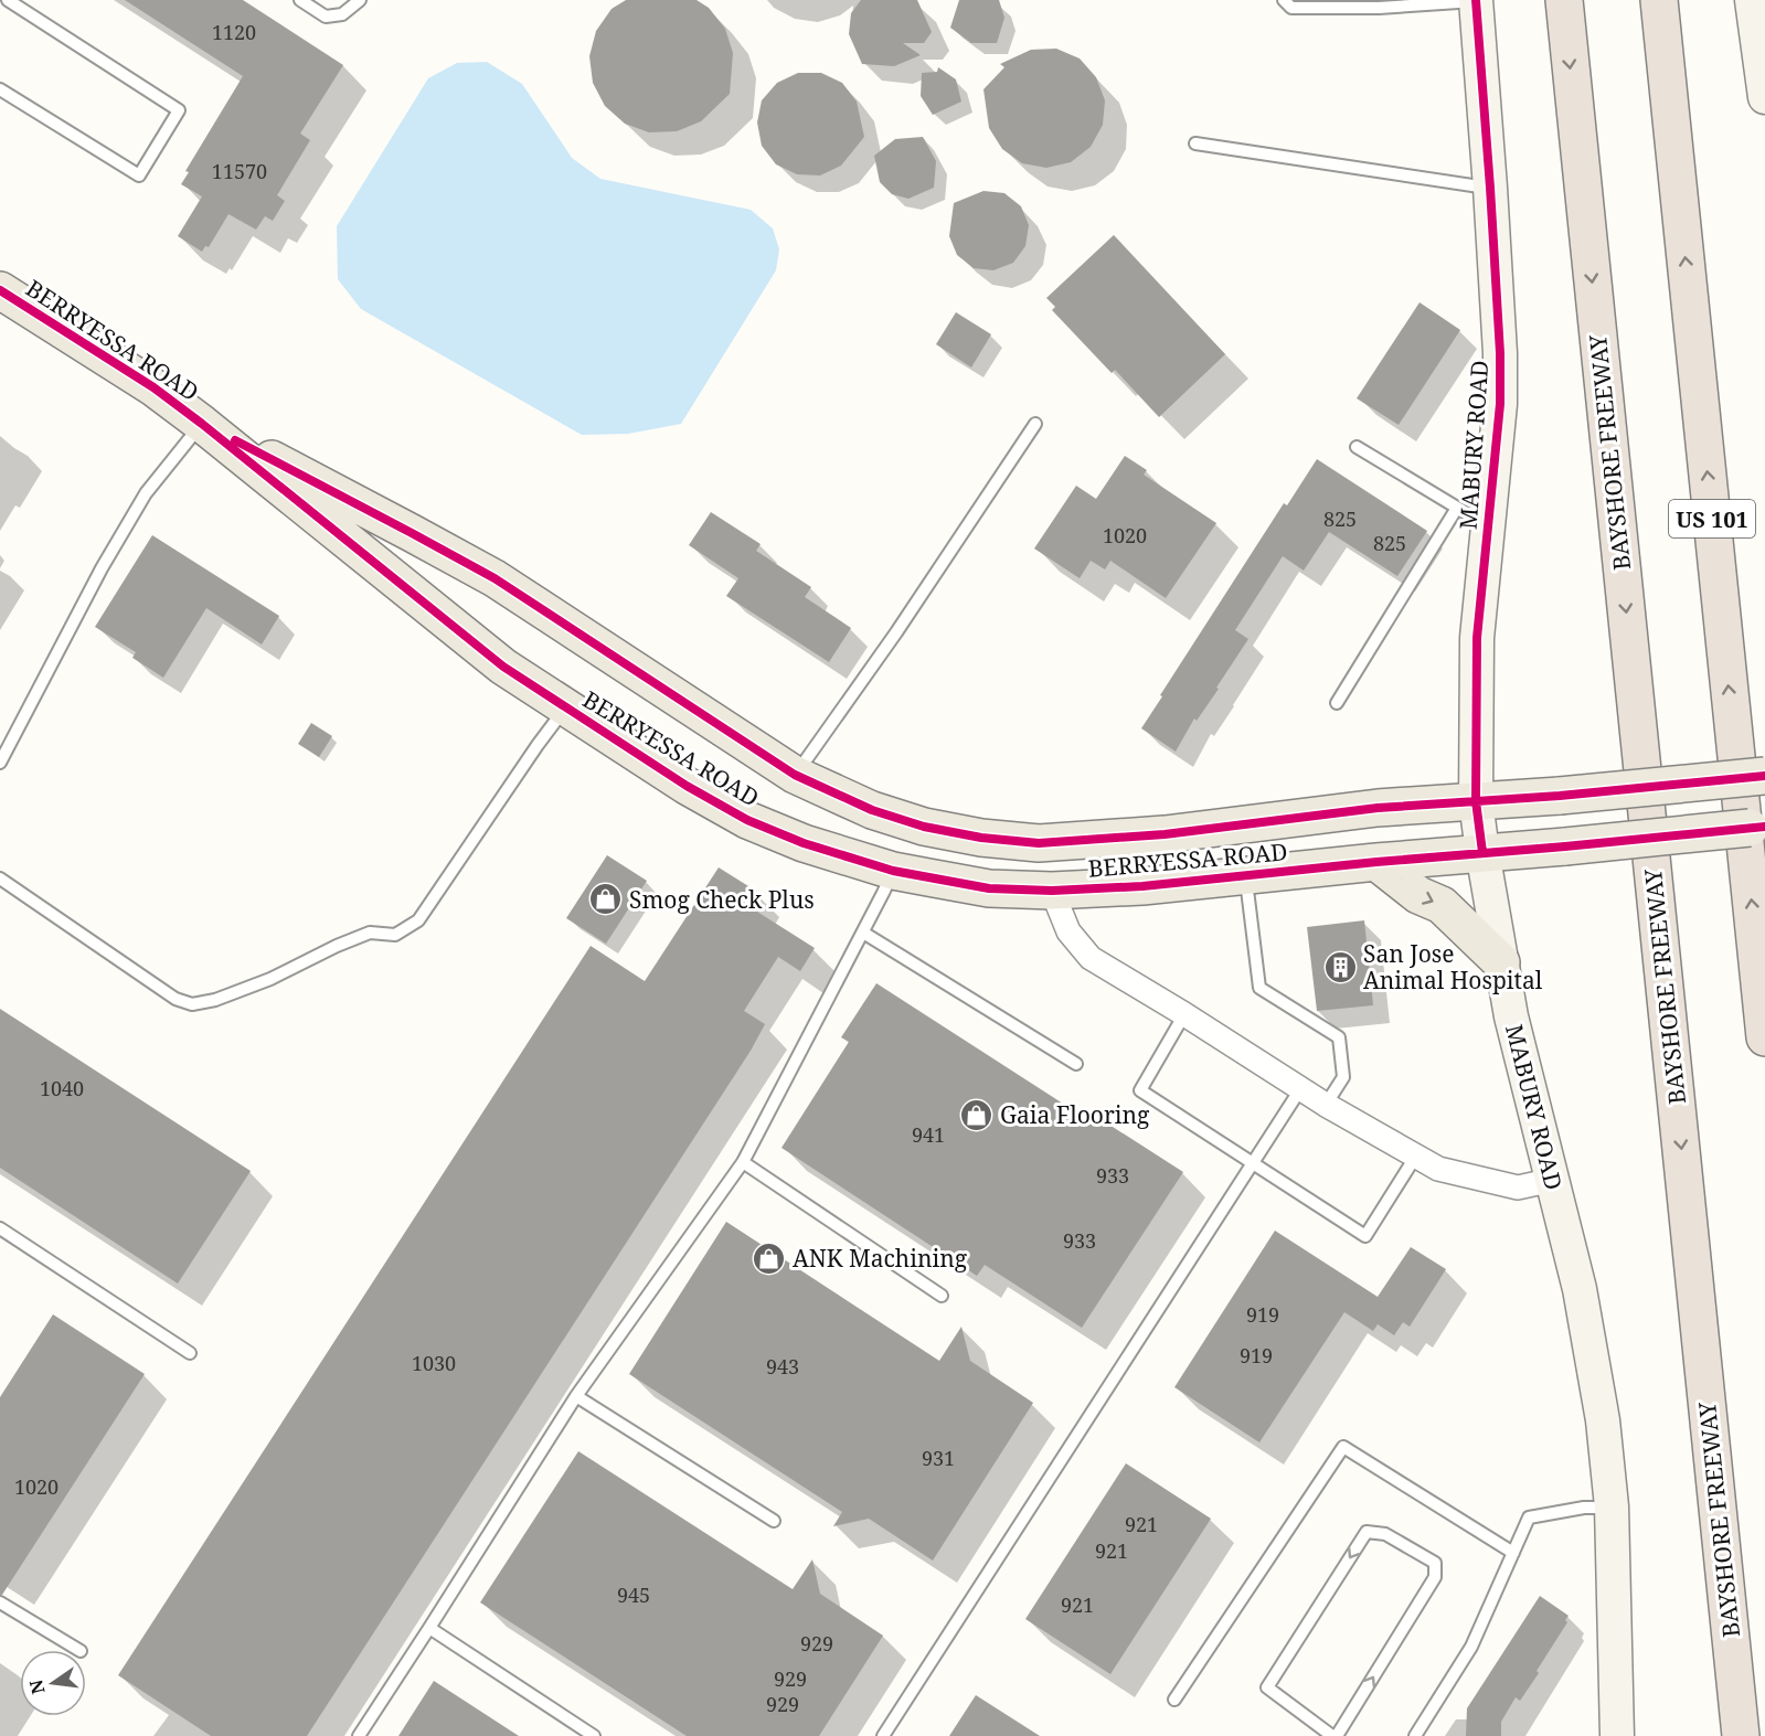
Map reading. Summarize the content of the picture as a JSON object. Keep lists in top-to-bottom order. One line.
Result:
{"streets":{"highway":["BAYSHORE FREEWAY","US 101"],"main road":["BERRYESSA ROAD"],"street":["MABURY ROAD"]},"crossings":[["BERRYESSA ROAD","MABURY ROAD"]],"places":{"shop":["Smog Check Plus","Gaia Flooring","ANK Machining"],"building":["San Jose Animal Hospital"]},"house_numbers":["1120","11570","825","1020","825","1040","941","933","933","919","919","1030","943","931","1020","921","921","945","921","929","929","929"],"north":"left"}
